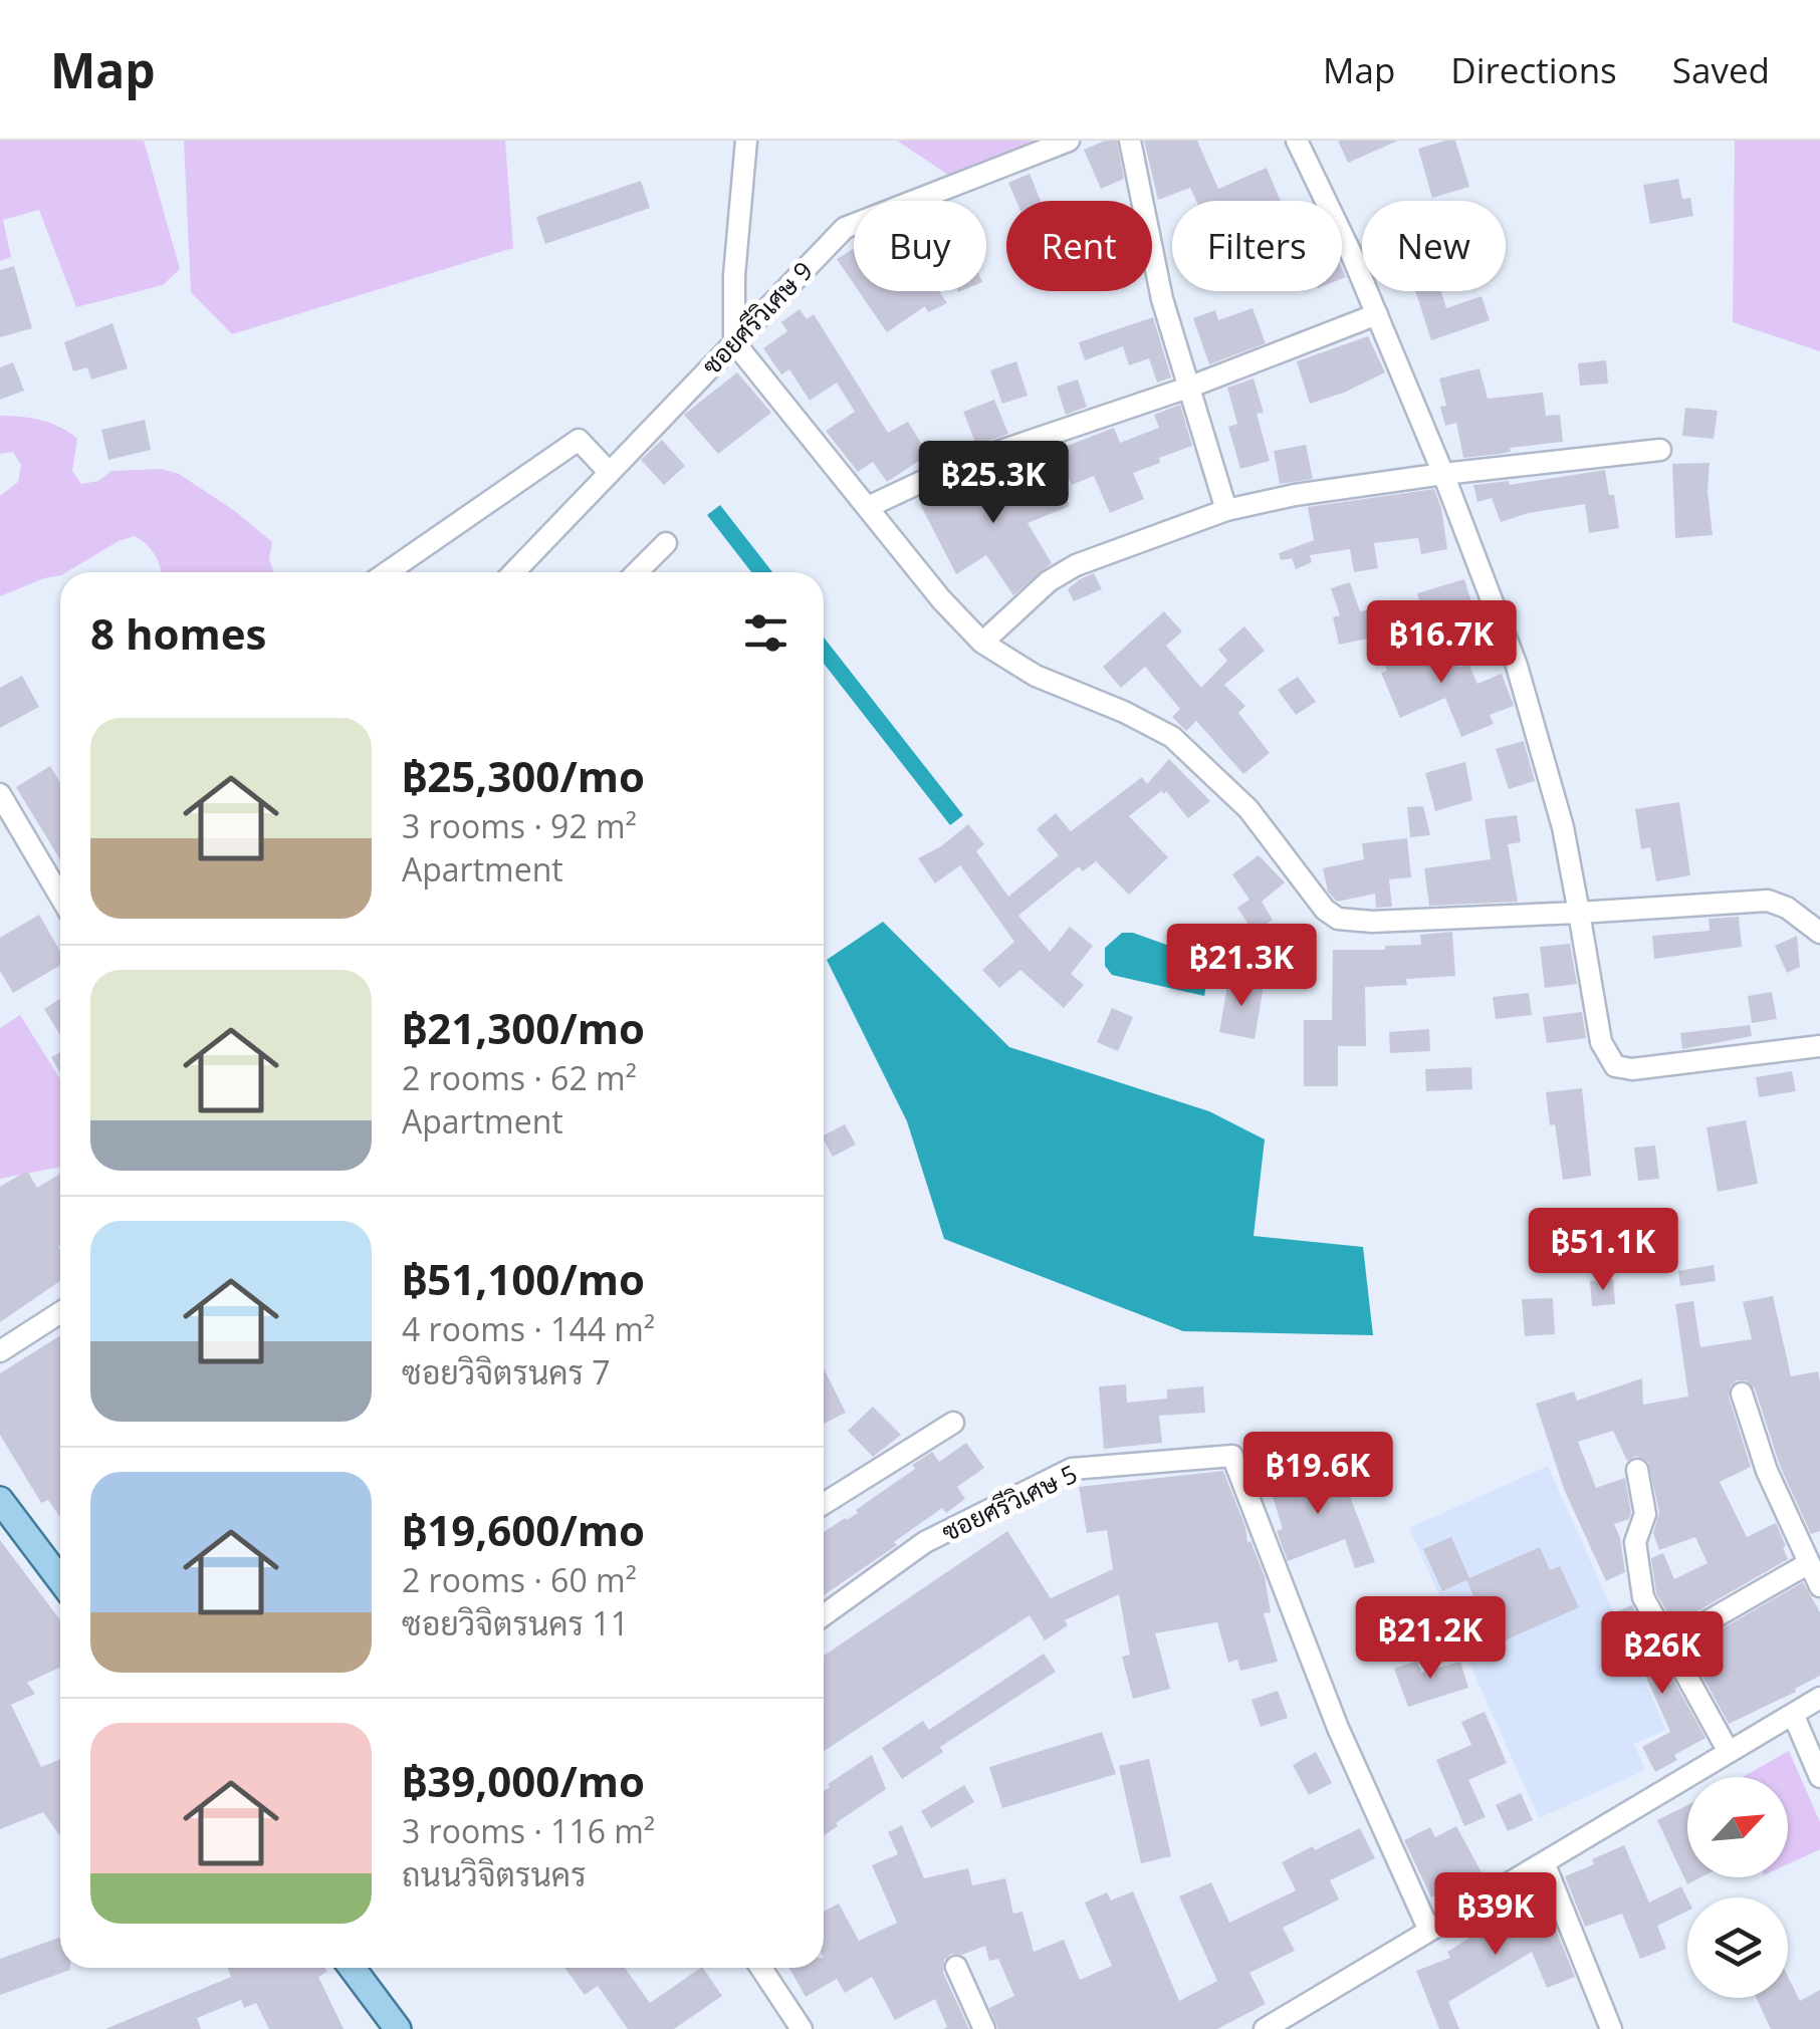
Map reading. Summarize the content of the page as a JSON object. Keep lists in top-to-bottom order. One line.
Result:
{"streets":{"street":["ซอยศรีวิเศษ 9","ซอยศรีวิเศษ 5"]},"north":"top right","page":{"header":"Map","nav":["Map","Directions","Saved"],"chip":["Buy","Rent","Filters","New"],"price":["฿25.3K","฿16.7K","฿21.3K","฿51.1K","฿19.6K","฿21.2K","฿26K","฿39K"],"heading":"8 homes","list":[{"name":"฿25,300/mo","note":"3 rooms · 92 m² · Apartment"},{"name":"฿21,300/mo","note":"2 rooms · 62 m² · Apartment"},{"name":"฿51,100/mo","note":"4 rooms · 144 m² · ซอยวิจิตรนคร 7"},{"name":"฿19,600/mo","note":"2 rooms · 60 m² · ซอยวิจิตรนคร 11"},{"name":"฿39,000/mo","note":"3 rooms · 116 m² · ถนนวิจิตรนคร"}]}}
